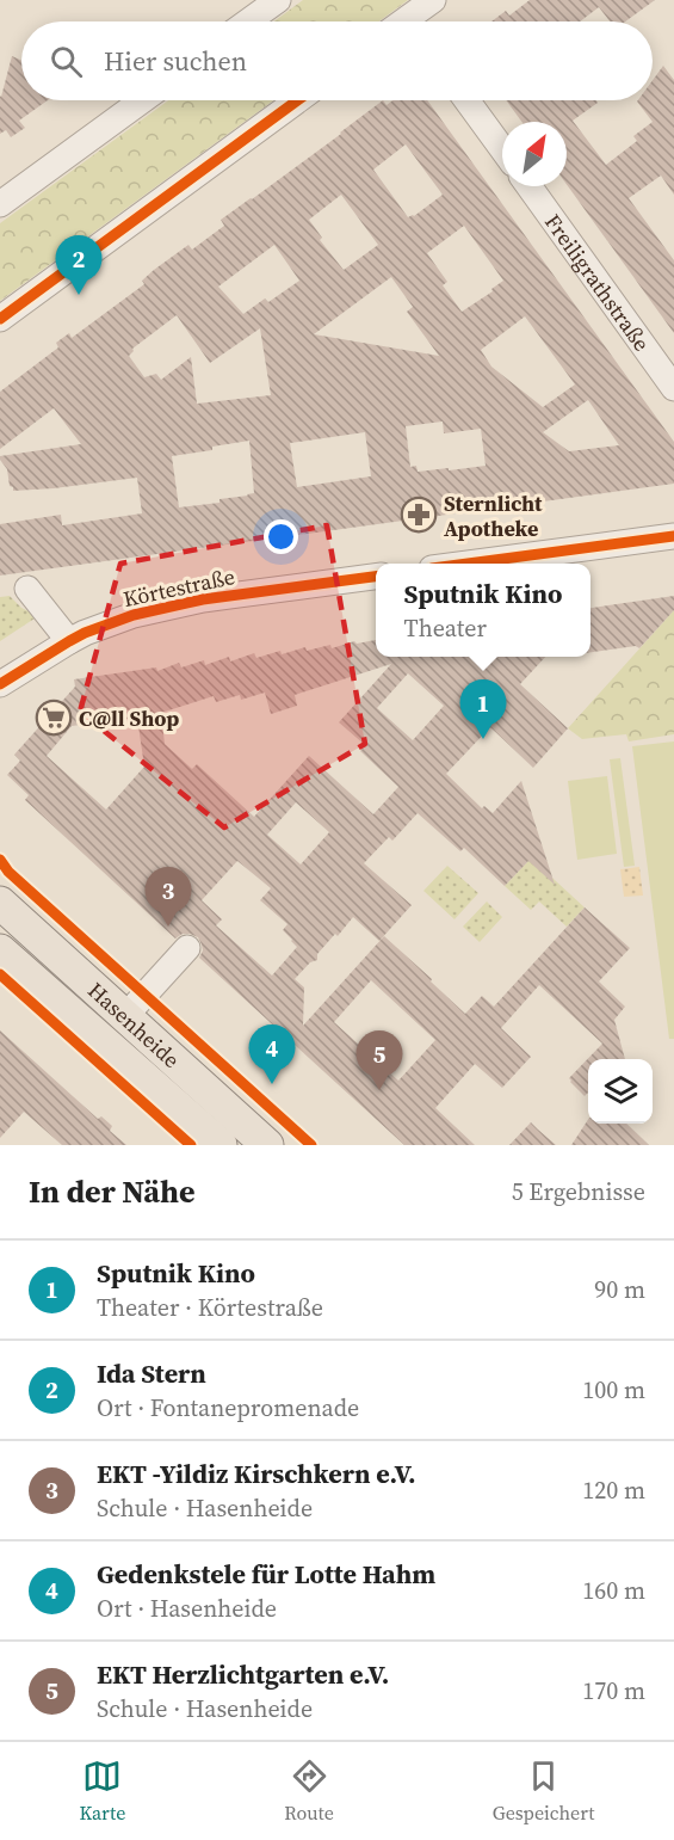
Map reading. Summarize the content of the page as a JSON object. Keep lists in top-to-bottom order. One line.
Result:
{"streets":{"main road":["Hasenheide"],"street":["Freiligrathstraße","Körtestraße"]},"places":{"pharmacy":["Sternlicht Apotheke"],"supermarket":["C@ll Shop"]},"north":"top right","page":{"search":"Hier suchen","pins":["2","1","3","4","5"],"popup":["Sputnik Kino","Theater"],"heading":["In der Nähe","5 Ergebnisse"],"list":[{"mark":"1","name":"Sputnik Kino","note":"Theater · Körtestraße","value":"90 m"},{"mark":"2","name":"Ida Stern","note":"Ort · Fontanepromenade","value":"100 m"},{"mark":"3","name":"EKT -Yildiz Kirschkern e.V.","note":"Schule · Hasenheide","value":"120 m"},{"mark":"4","name":"Gedenkstele für Lotte Hahm","note":"Ort · Hasenheide","value":"160 m"},{"mark":"5","name":"EKT Herzlichtgarten e.V.","note":"Schule · Hasenheide","value":"170 m"}],"nav":["Karte","Route","Gespeichert"]}}
